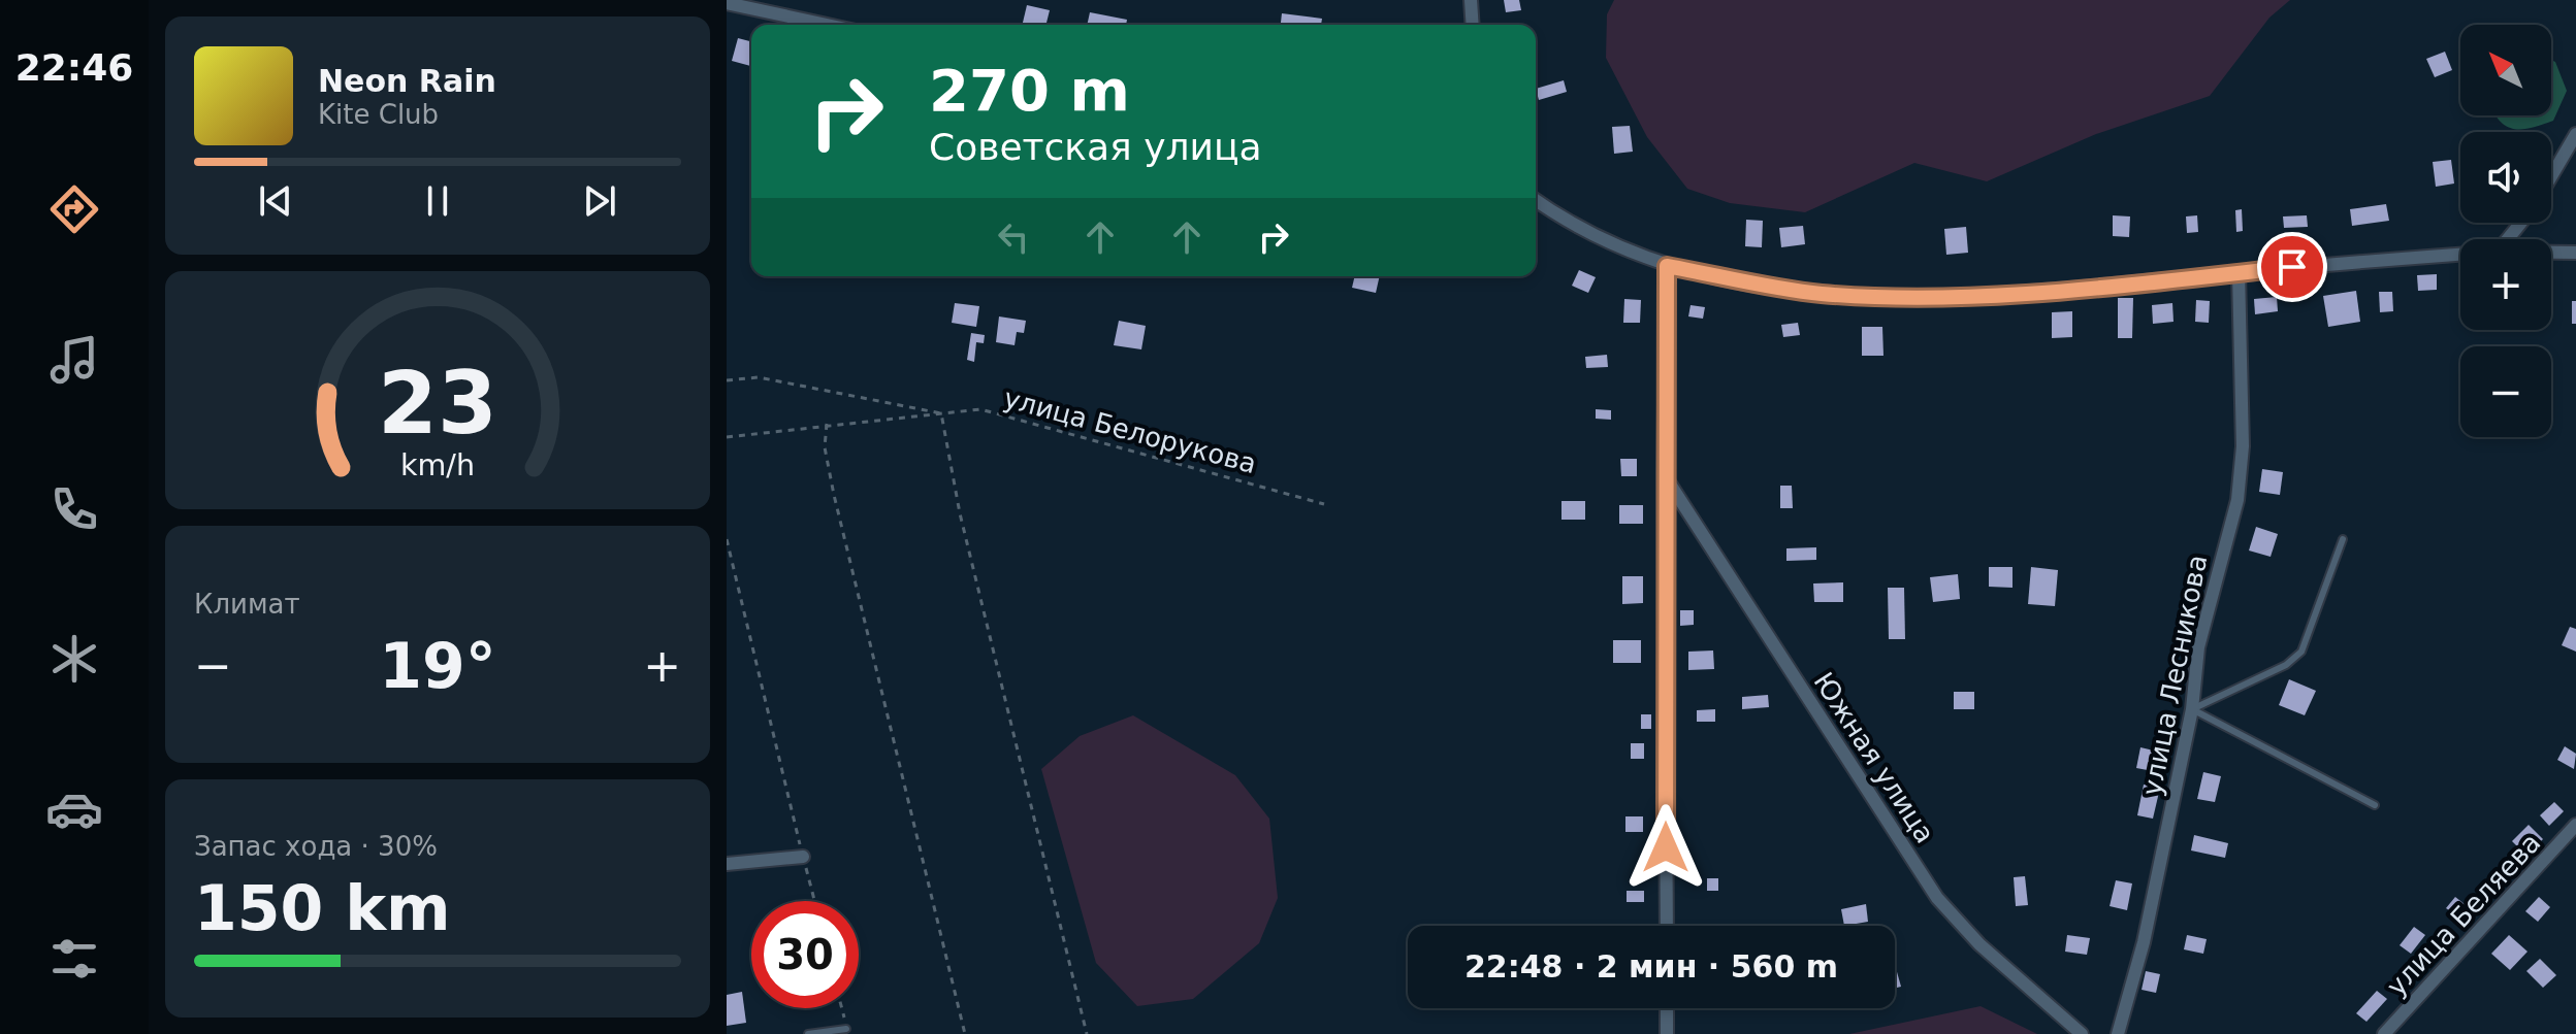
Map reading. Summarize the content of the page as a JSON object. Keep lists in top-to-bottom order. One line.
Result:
{"streets":{"street":["улица Лесникова","Южная улица","улица Беляева"],"path":["улица Белорукова"]},"north":"top left","page":{"tabs":"22:46","map_buttons":["+","−"],"turn":["270 m","Советская улица"],"song":["Neon Rain","Kite Club"],"tile":["Климат",["Запас хода · 30%","150 km"]],"heat":["−","19°","+"],"limit":"30","trip":"22:48 · 2 мин · 560 m","gauge":["23","km/h"]}}
